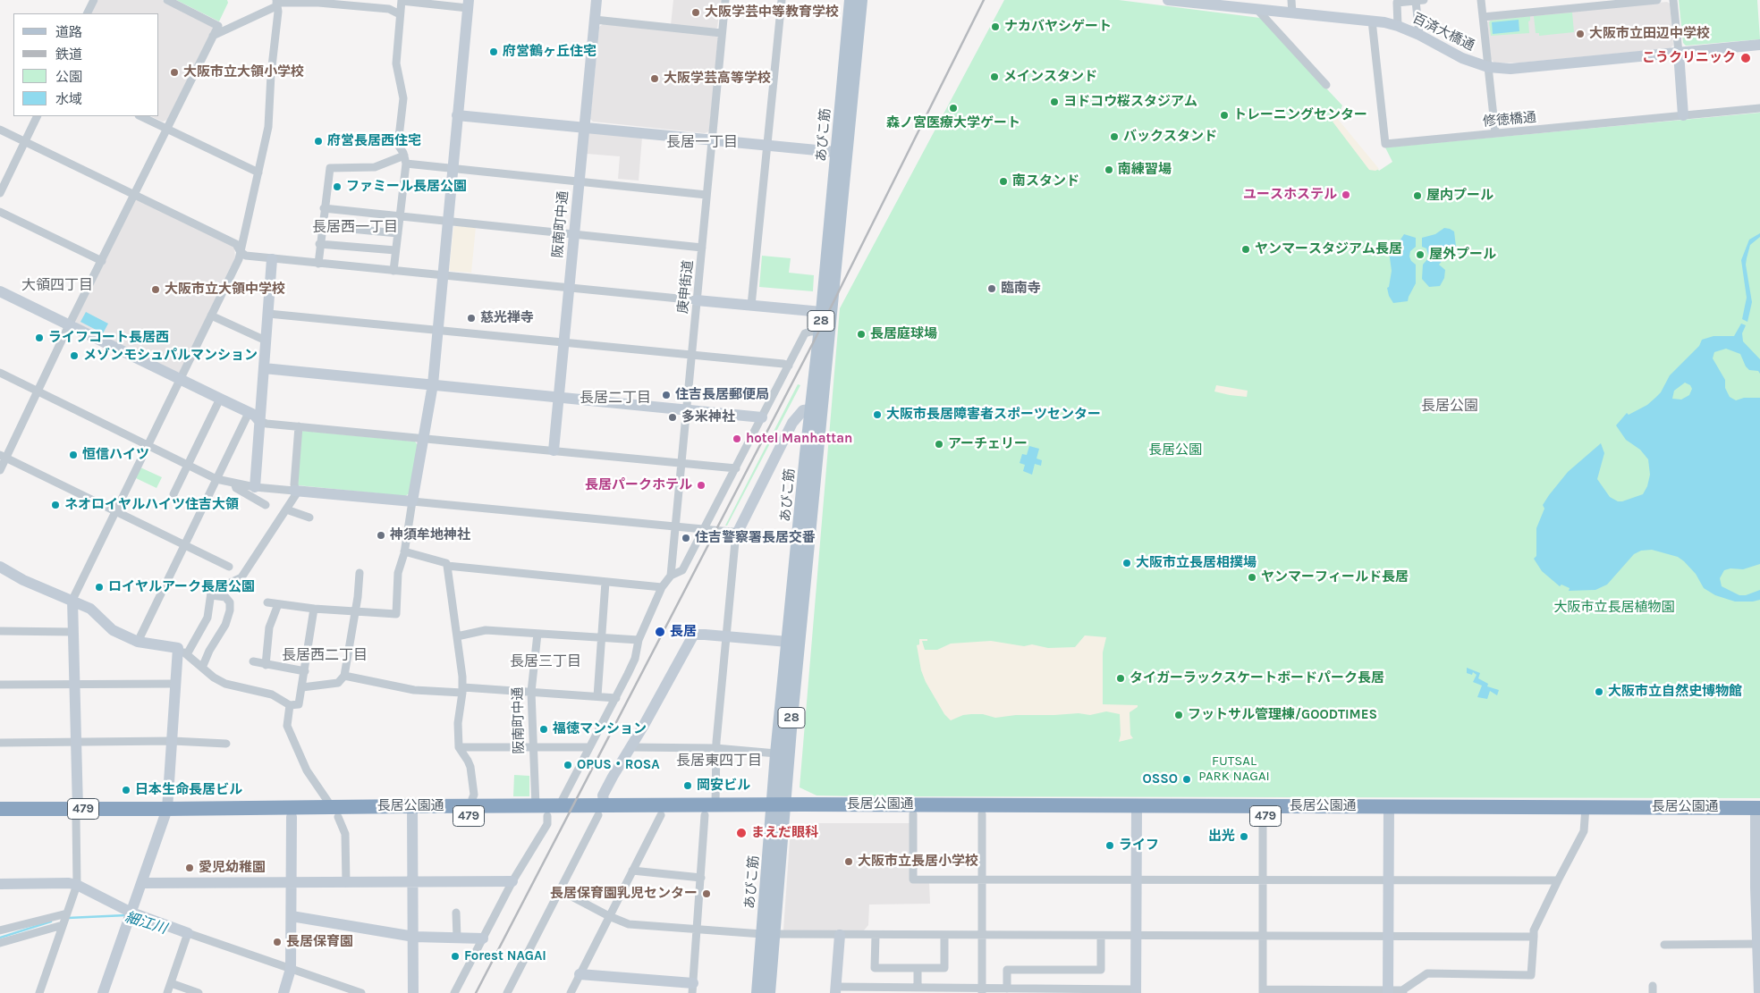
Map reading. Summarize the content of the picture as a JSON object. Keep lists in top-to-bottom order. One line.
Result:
{"streets":{"highway":["長居公園通","479"],"main road":["あびこ筋","28"],"street":["百済大橋通","修徳橋通","阪南町中通","庚申街道"]},"crossings":[["百済大橋通","修徳橋通"],["あびこ筋","長居公園通"],["阪南町中通","長居公園通"]],"districts":["長居一丁目","長居西一丁目","大領四丁目","長居二丁目","長居公園","長居西二丁目","長居三丁目","長居東四丁目"],"water":["細江川"],"parks":["長居公園","大阪市立長居植物園","FUTSAL PARK NAGAI"],"places":["大阪学芸中等教育学校","ナカバヤシゲート","大阪市立田辺中学校","府営鶴ヶ丘住宅","こうクリニック","大阪市立大領小学校","メインスタンド","大阪学芸高等学校","ヨドコウ桜スタジアム","森ノ宮医療大学ゲート","トレーニングセンター","バックスタンド","府営長居西住宅","南練習場","南スタンド","ファミール長居公園","ユースホステル","屋内プール","ヤンマースタジアム長居","屋外プール","臨南寺","大阪市立大領中学校","慈光禅寺","長居庭球場","ライフコート長居西","メゾンモシュパルマンション","住吉長居郵便局","大阪市長居障害者スポーツセンター","多米神社","hotel Manhattan","アーチェリー","恒信ハイツ","長居パークホテル","ネオロイヤルハイツ住吉大領","神須牟地神社","住吉警察署長居交番","大阪市立長居相撲場","ヤンマーフィールド長居","ロイヤルアーク長居公園","長居","タイガーラックスケートボードパーク長居","大阪市立自然史博物館","フットサル管理棟/GOODTIMES","福徳マンション","OPUS・ROSA","OSSO","岡安ビル","日本生命長居ビル","まえだ眼科","出光","ライフ","大阪市立長居小学校","愛児幼稚園","長居保育園乳児センター","長居保育園","Forest NAGAI"],"legend":["道路","鉄道","公園","水域"]}
